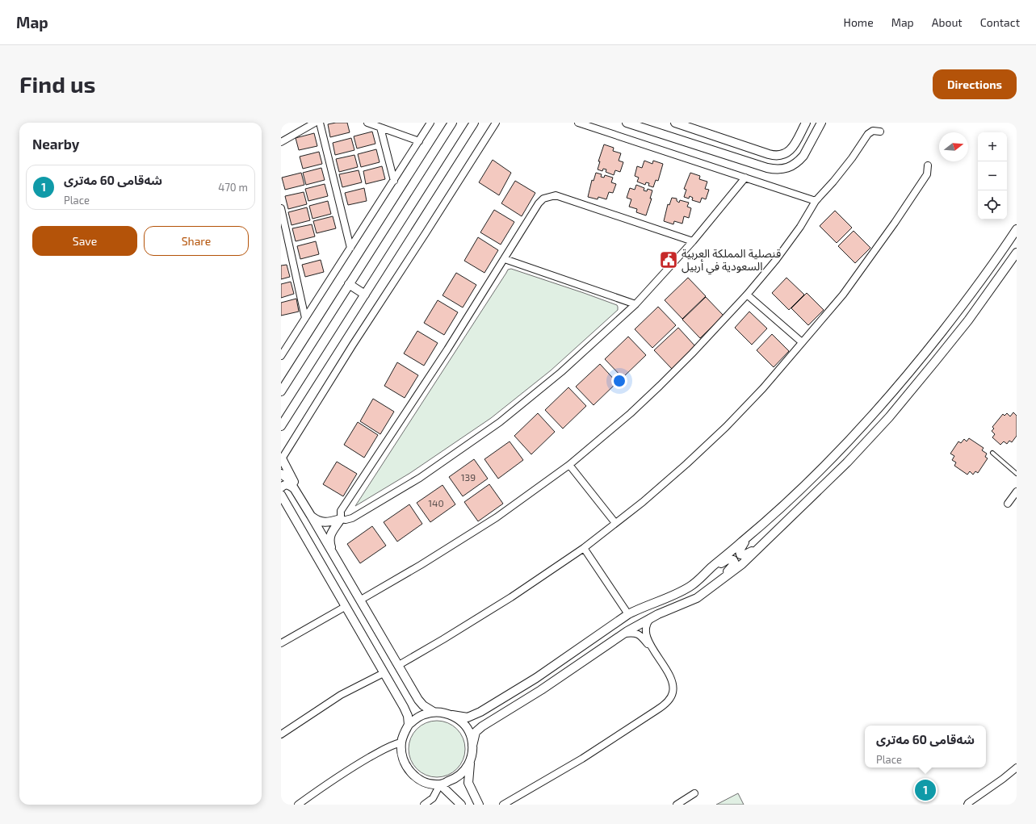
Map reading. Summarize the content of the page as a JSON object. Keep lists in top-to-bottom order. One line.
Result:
{"places":{"public building":["قنصلية المملكة العربية السعودية في أربيل"]},"house_numbers":["139","140"],"north":"right","page":{"header":"Map","nav":["Home","Map","About","Contact"],"buttons":["Directions",["Save","Share"]],"title":"Find us","heading":"Nearby","map_buttons":["+","−"],"list":[{"mark":"1","name":"شەقامی 60 مەتری","note":"Place","value":"470 m"}],"popup":["شەقامی 60 مەتری","Place"],"pins":"1"}}
